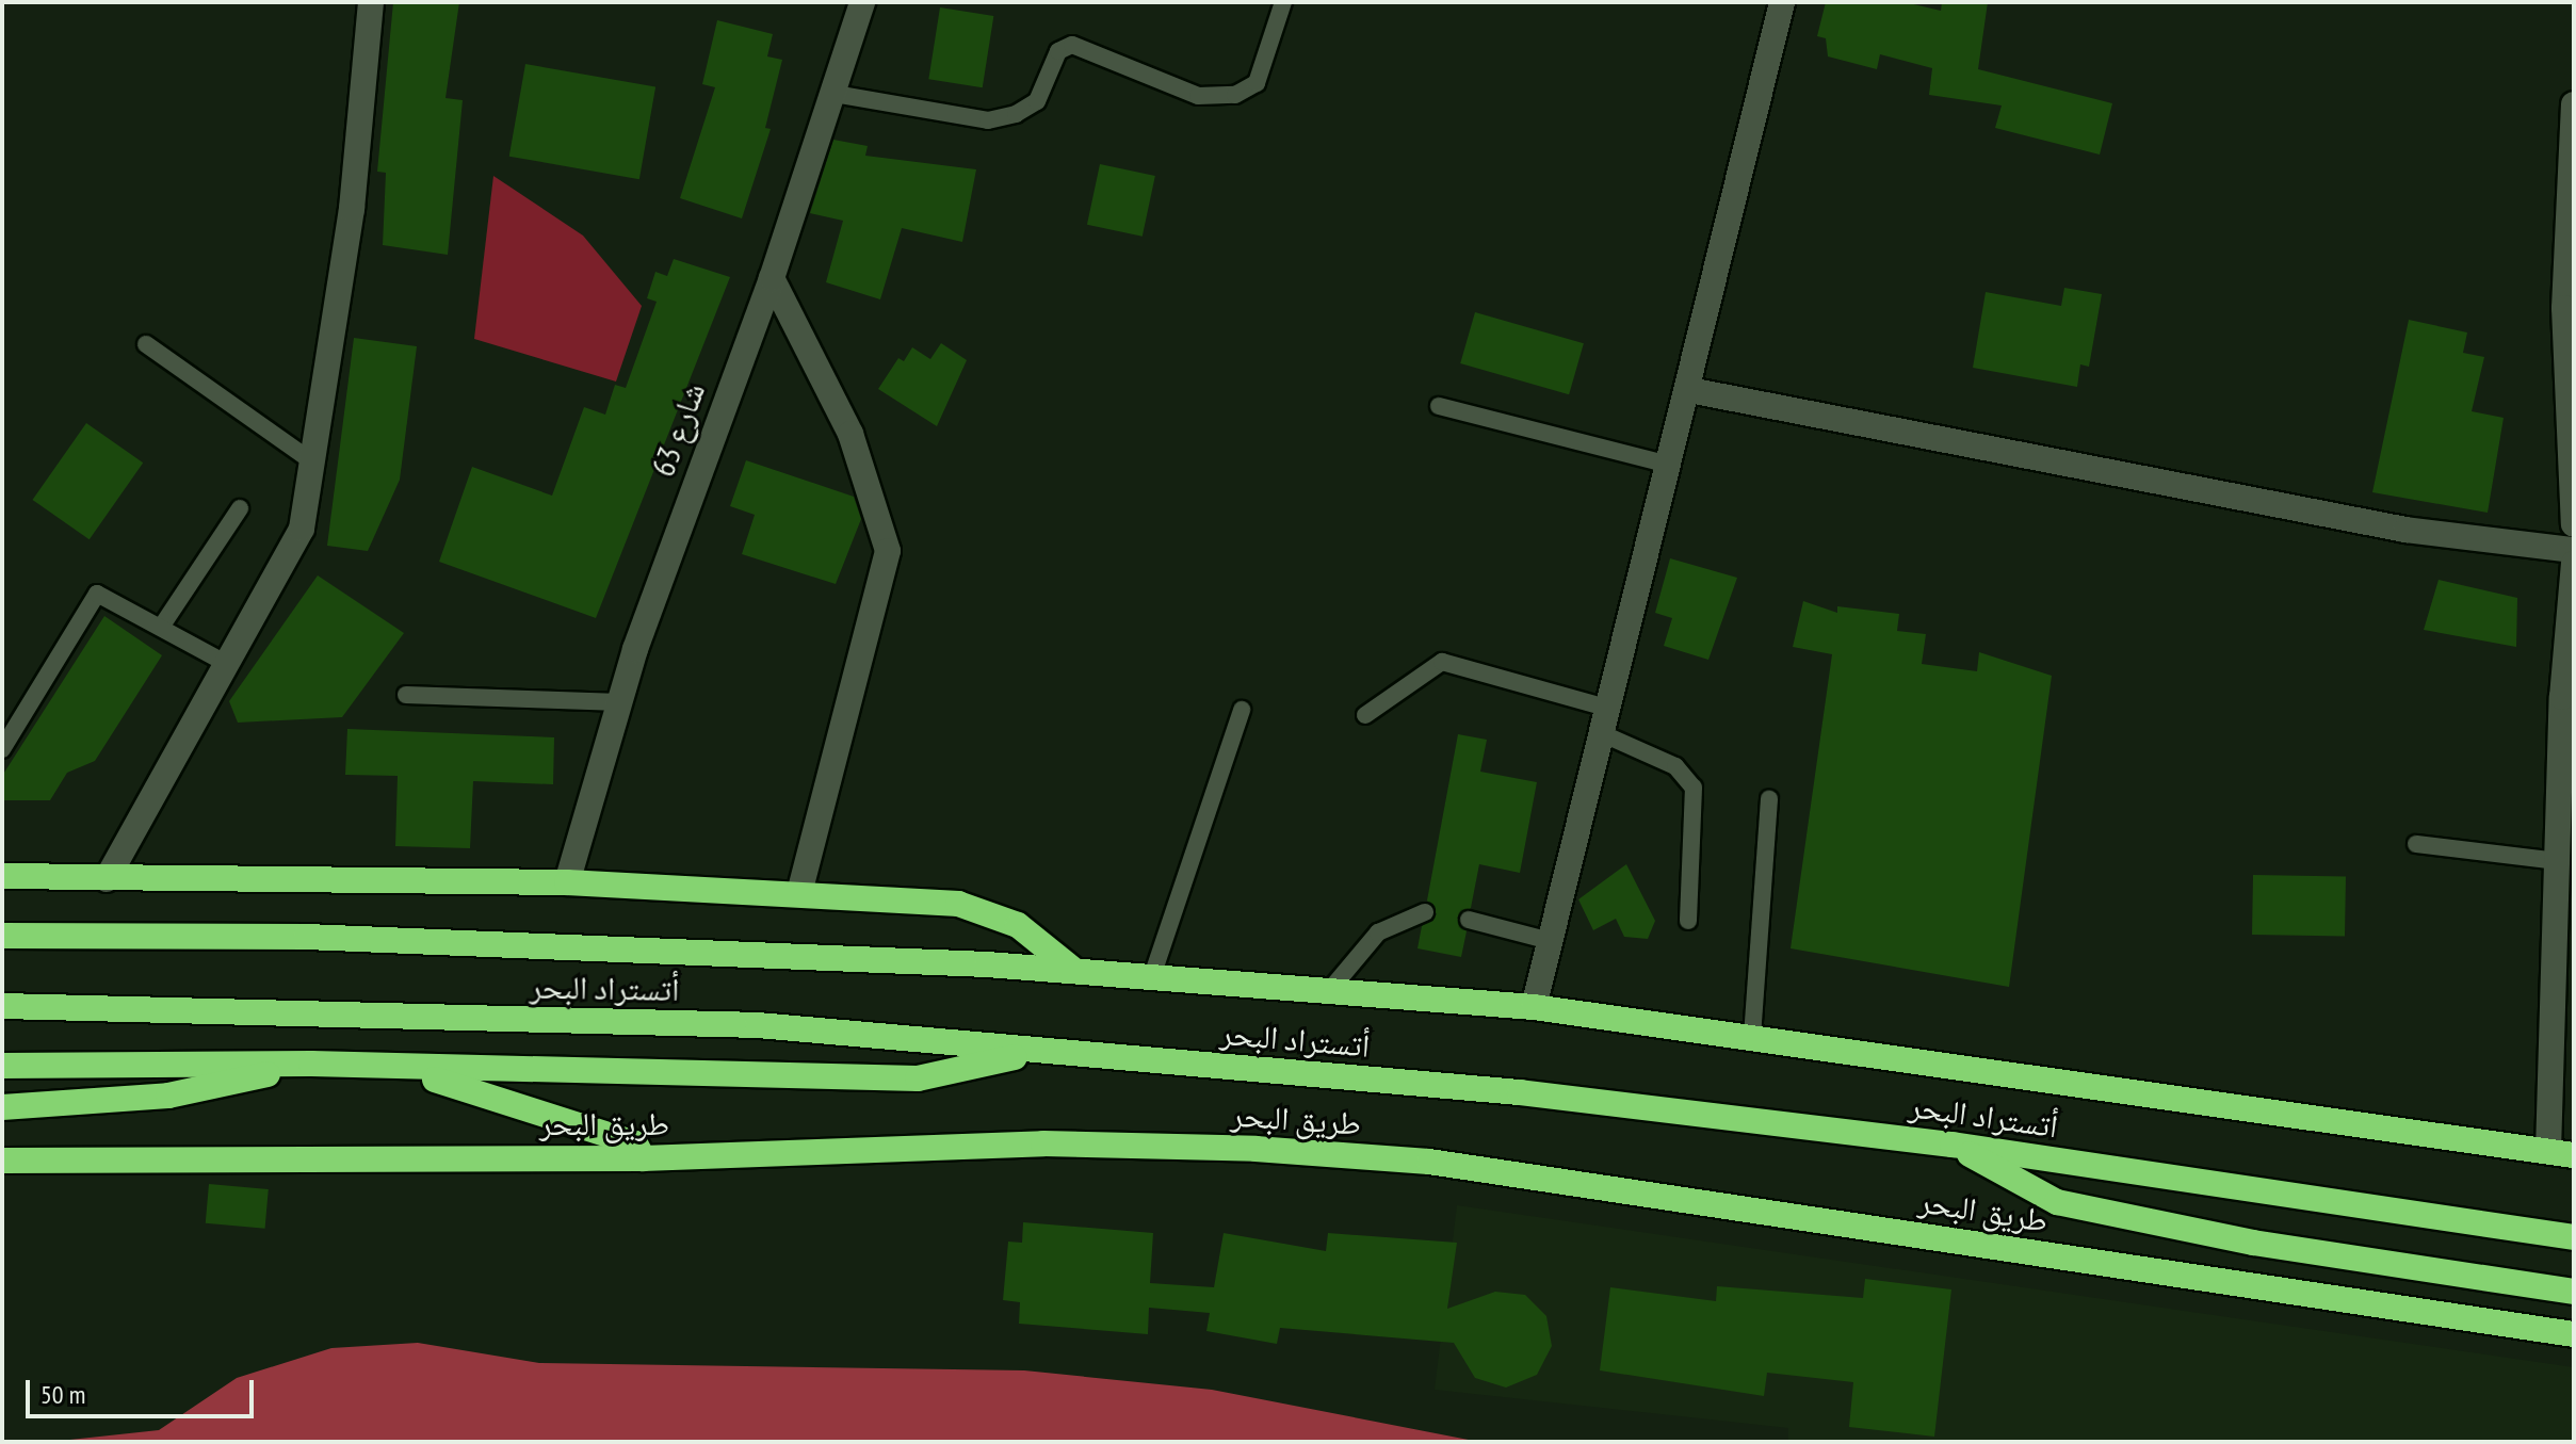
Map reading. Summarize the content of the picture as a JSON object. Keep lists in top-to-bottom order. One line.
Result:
{"streets":{"highway":["أتستراد البحر","طريق البحر"],"street":["شارع 63"]},"scale_bar":"50 m"}
